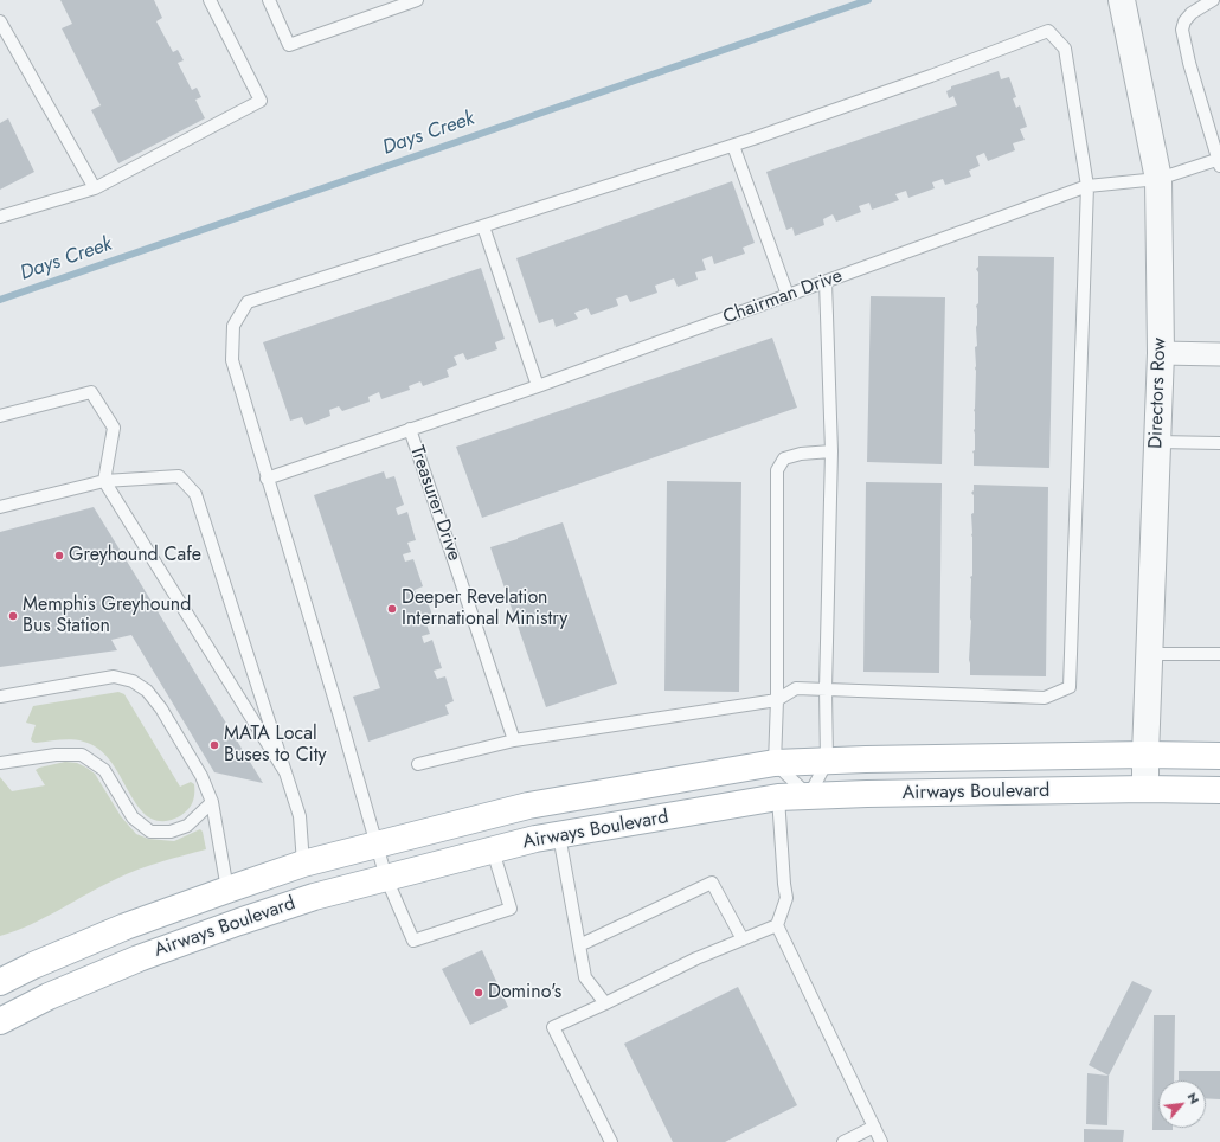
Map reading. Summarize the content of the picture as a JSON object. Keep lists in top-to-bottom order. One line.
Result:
{"streets":{"main road":["Airways Boulevard"],"street":["Directors Row"],"lane":["Chairman Drive","Treasurer Drive"]},"crossings":[["Chairman Drive","Directors Row"],["Chairman Drive","Treasurer Drive"],["Directors Row","Airways Boulevard"]],"water":["Days Creek"],"places":["Greyhound Cafe","Deeper Revelation International Ministry","Memphis Greyhound Bus Station","MATA Local Buses to City","Domino's"],"north":"top right"}
